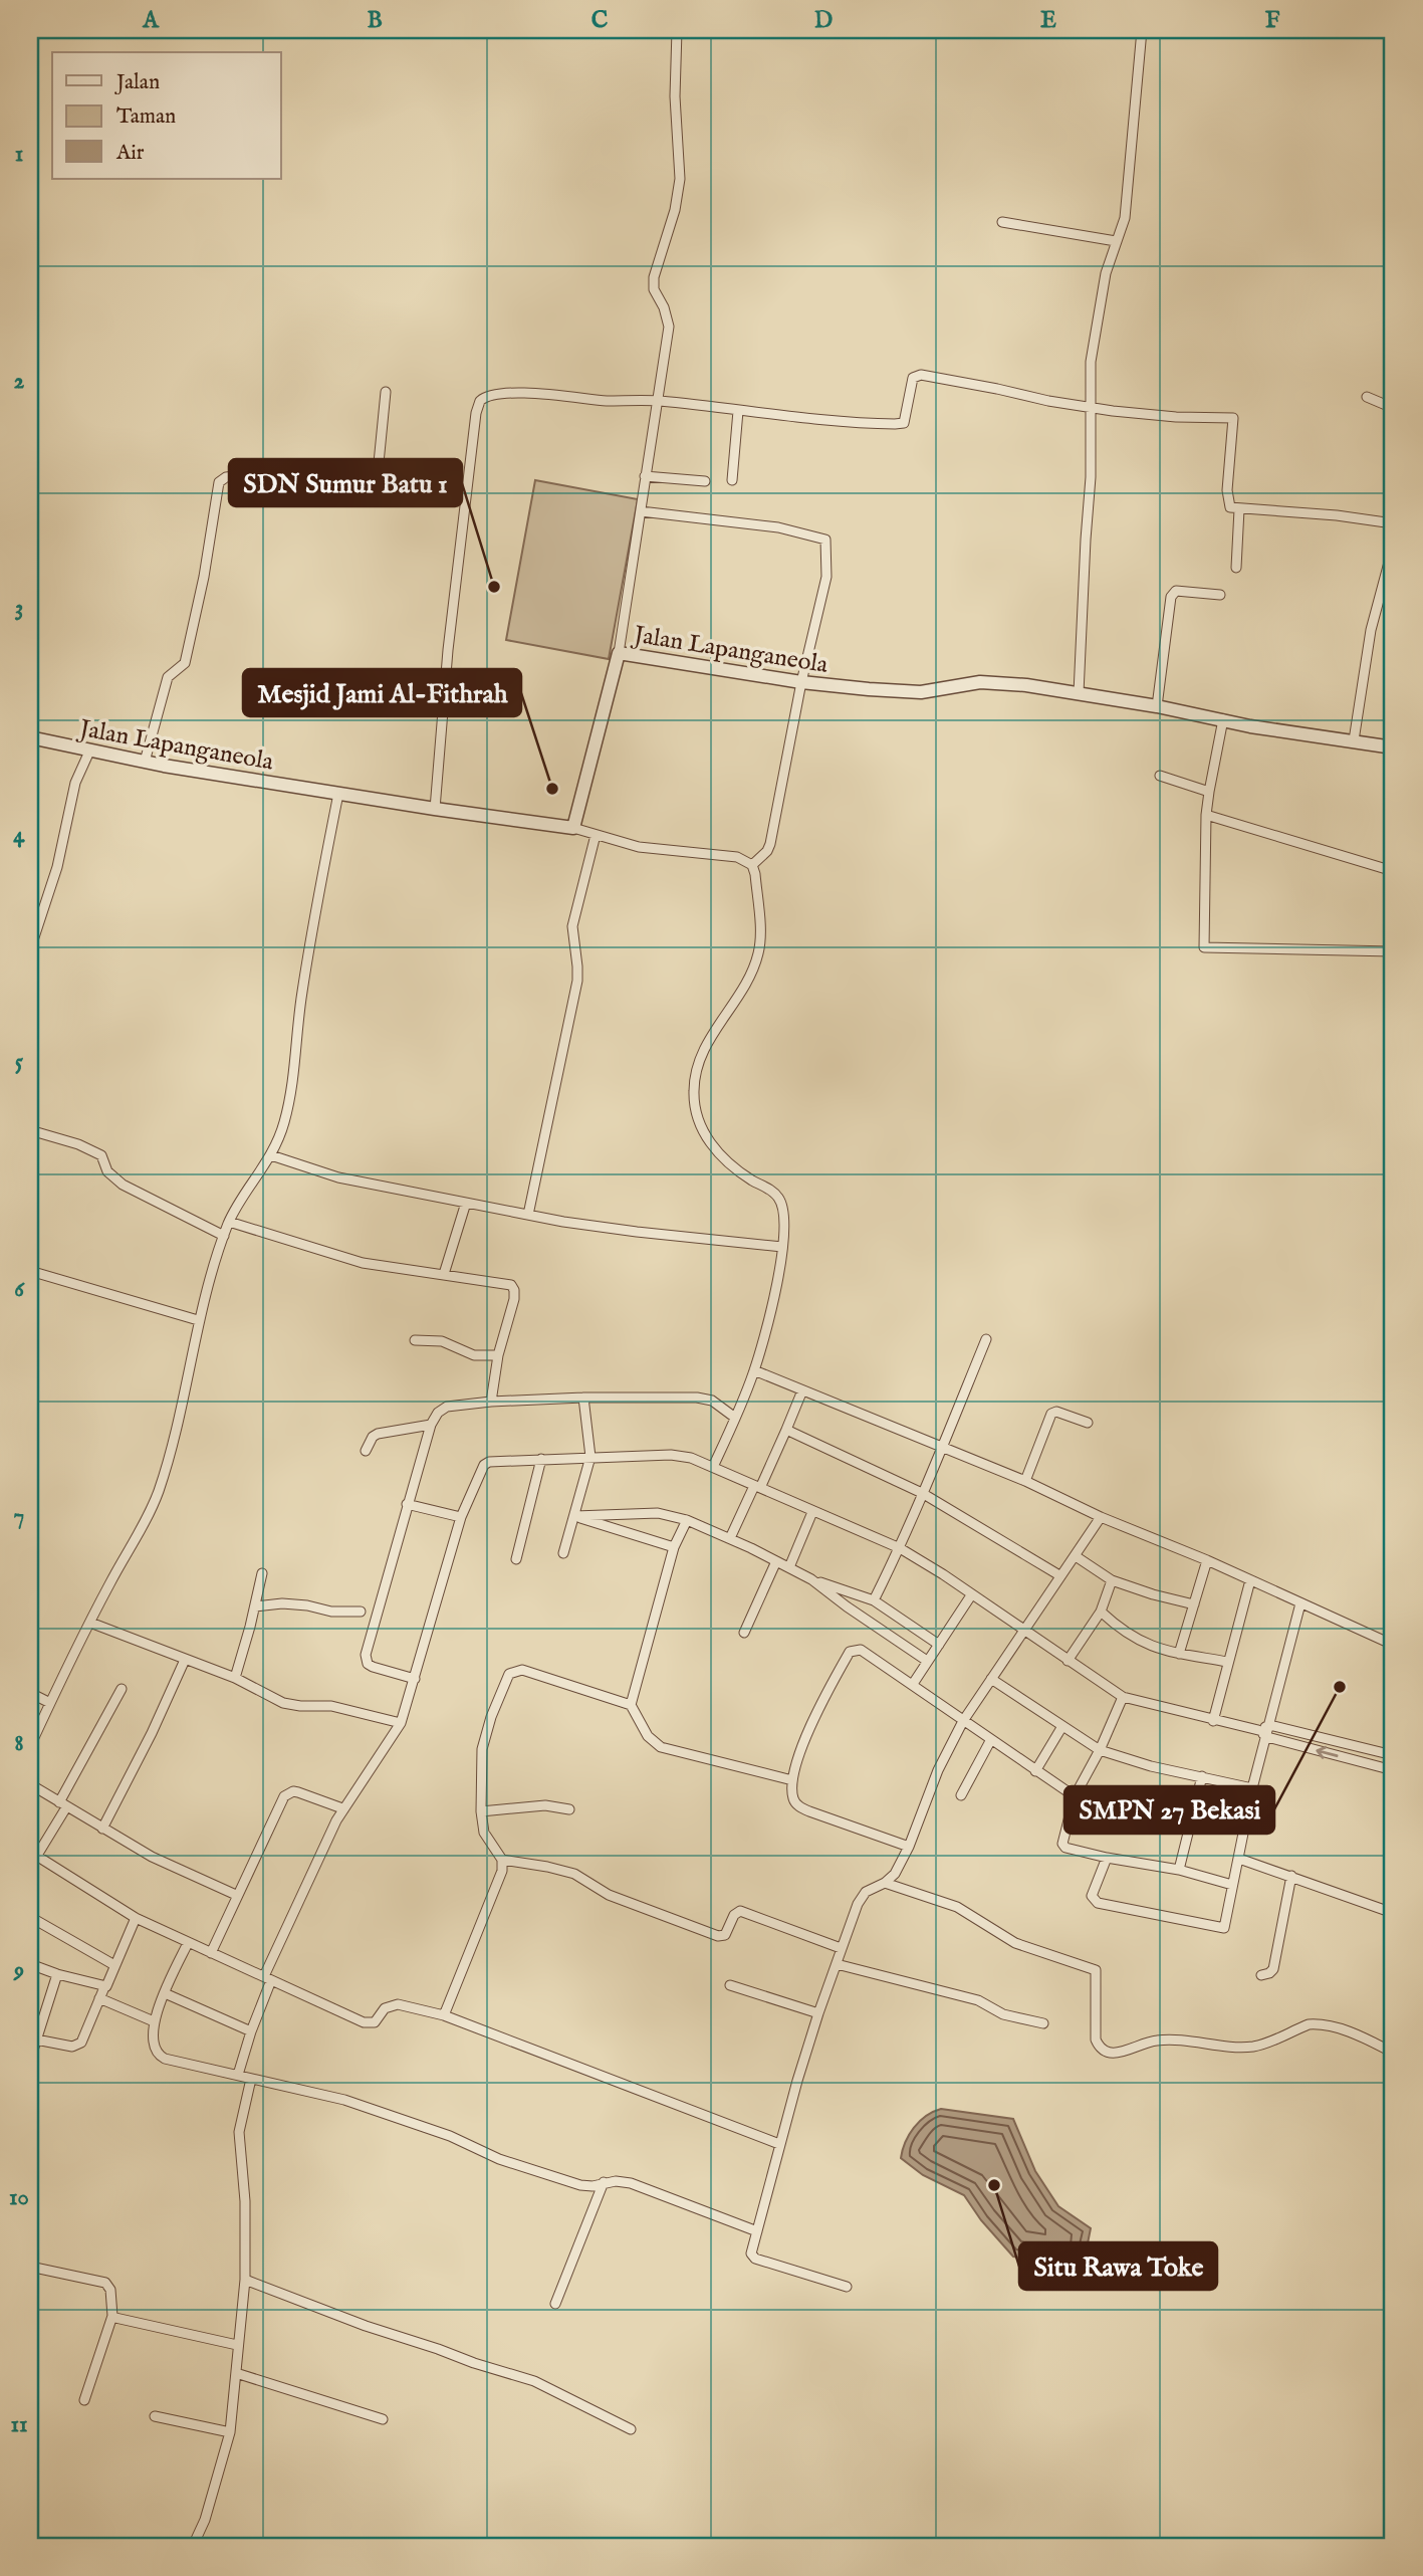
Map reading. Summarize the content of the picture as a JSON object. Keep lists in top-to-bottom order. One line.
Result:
{"streets":{"street":["Jalan Lapanganeola"]},"places":["SDN Sumur Batu 1","Mesjid Jami Al-Fithrah","SMPN 27 Bekasi","Situ Rawa Toke"],"legend":["Jalan","Taman","Air"],"grid":{"columns":["A","B","C","D","E","F"],"rows":["1","2","3","4","5","6","7","8","9","10","11"]}}
